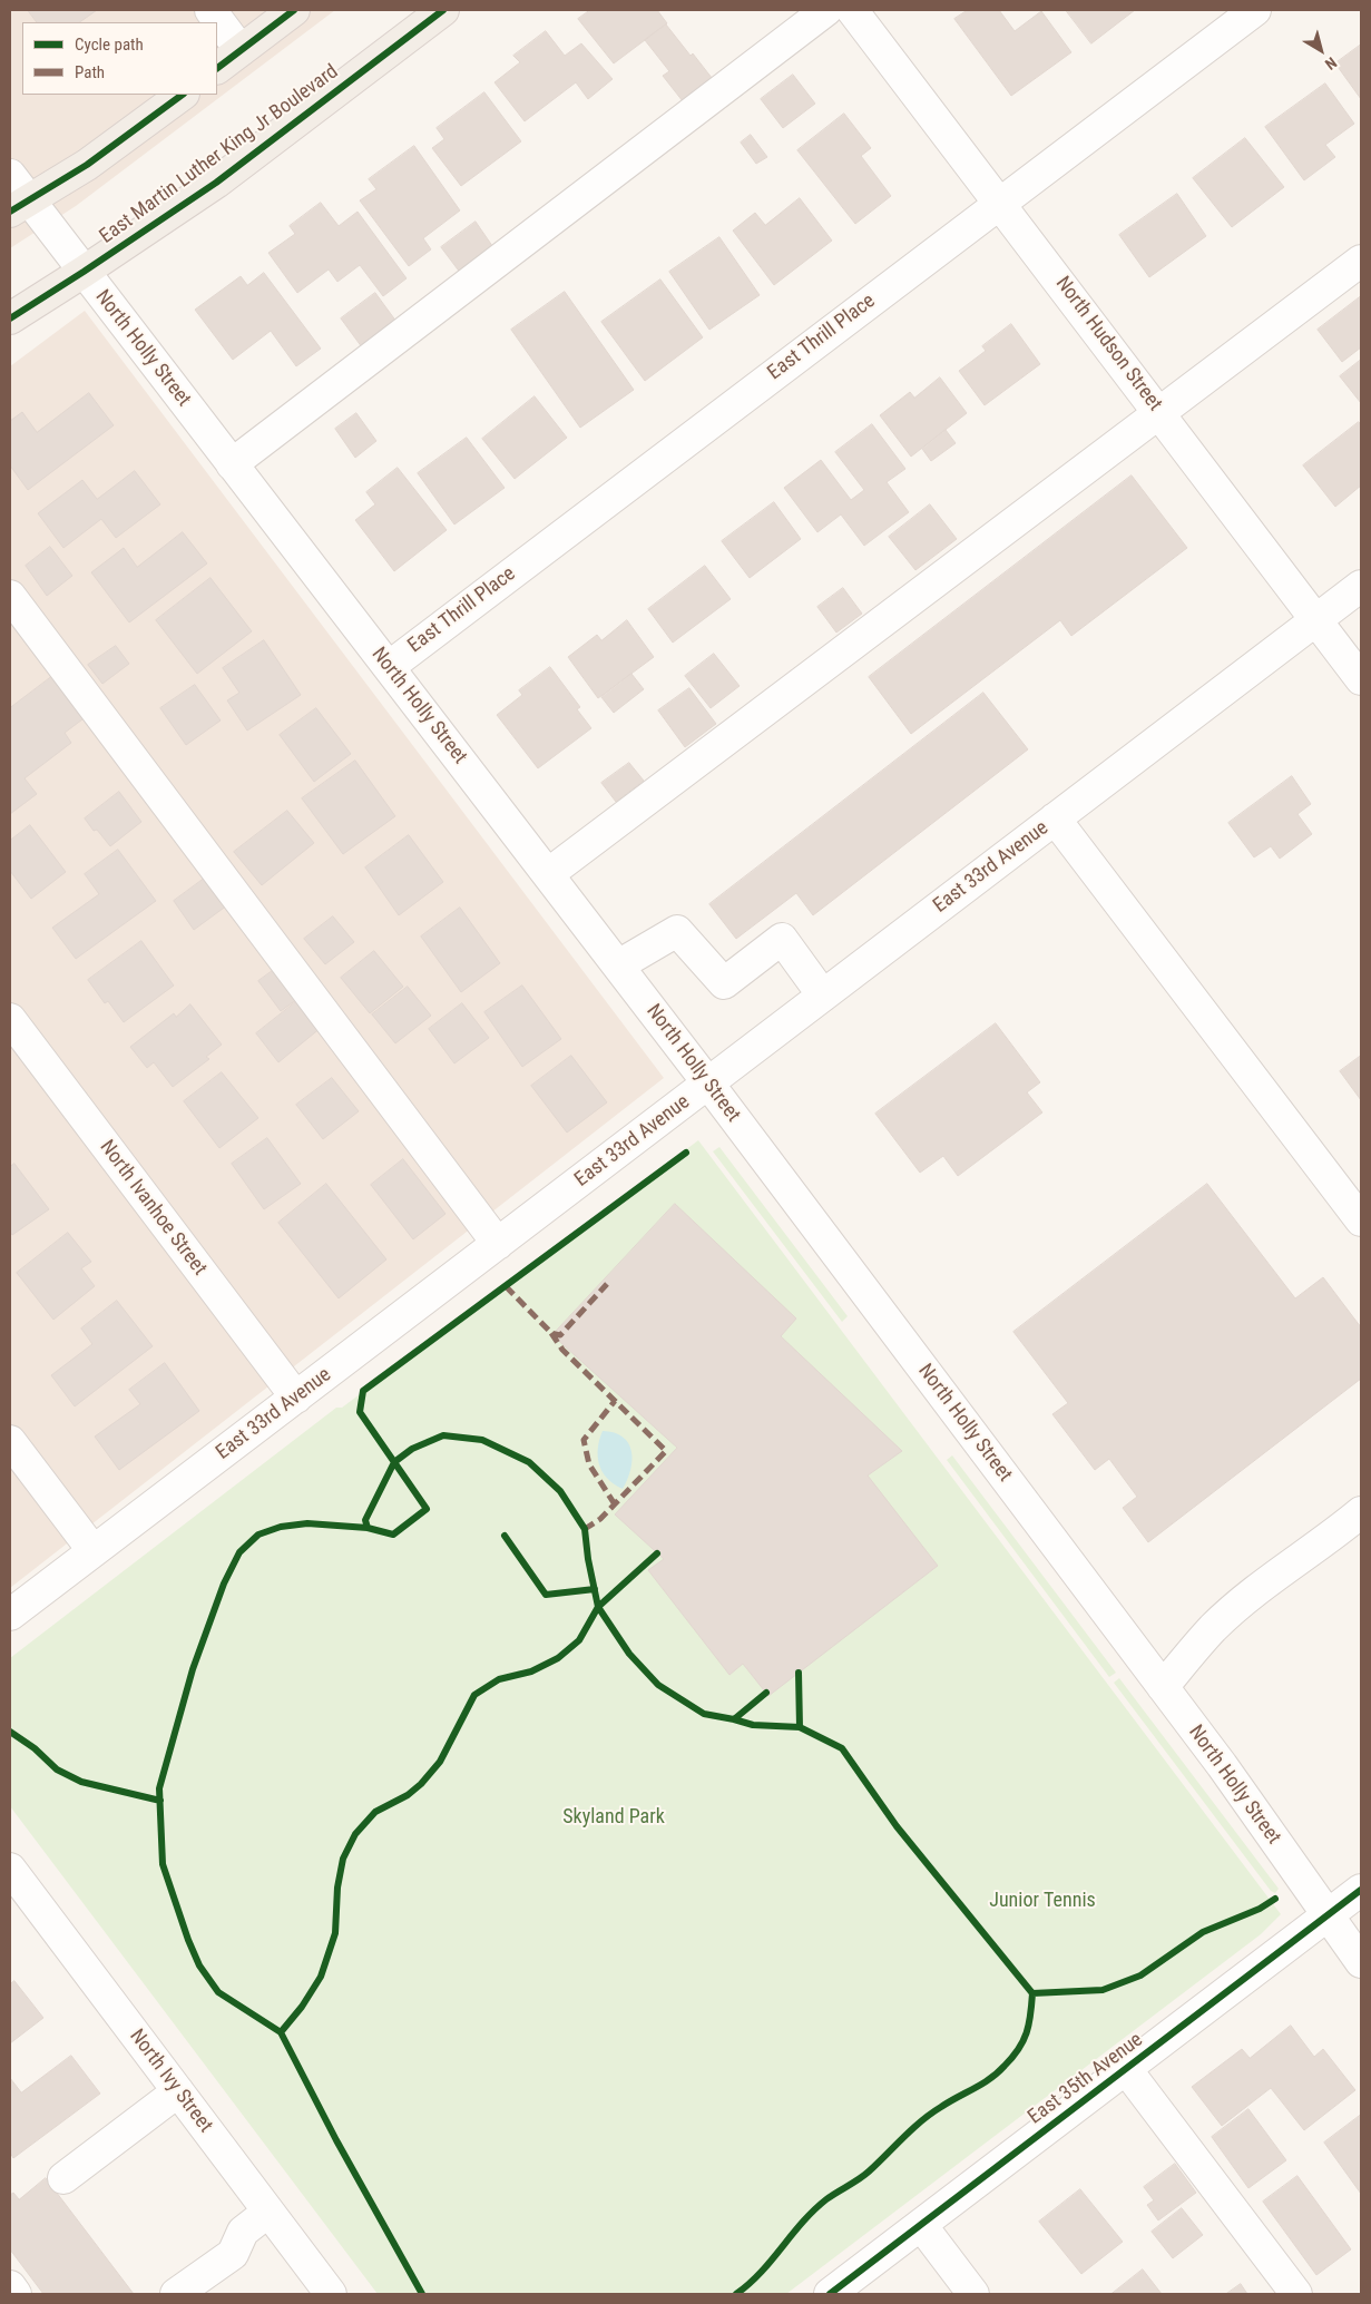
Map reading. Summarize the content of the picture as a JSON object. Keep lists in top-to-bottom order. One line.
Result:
{"streets":{"main road":["East Martin Luther King Jr Boulevard"],"street":["East Thrill Place","North Hudson Street","North Holly Street","East 33rd Avenue","North Ivanhoe Street","East 35th Avenue","North Ivy Street"]},"crossings":[["East Martin Luther King Jr Boulevard","North Holly Street"],["East Thrill Place","North Hudson Street"],["East Thrill Place","North Holly Street"],["North Hudson Street","East 33rd Avenue"],["North Holly Street","East 33rd Avenue"],["North Holly Street","East 35th Avenue"],["East 33rd Avenue","North Ivanhoe Street"]],"parks":["Skyland Park","Junior Tennis"],"legend":["Cycle path","Path"],"north":"bottom right"}
